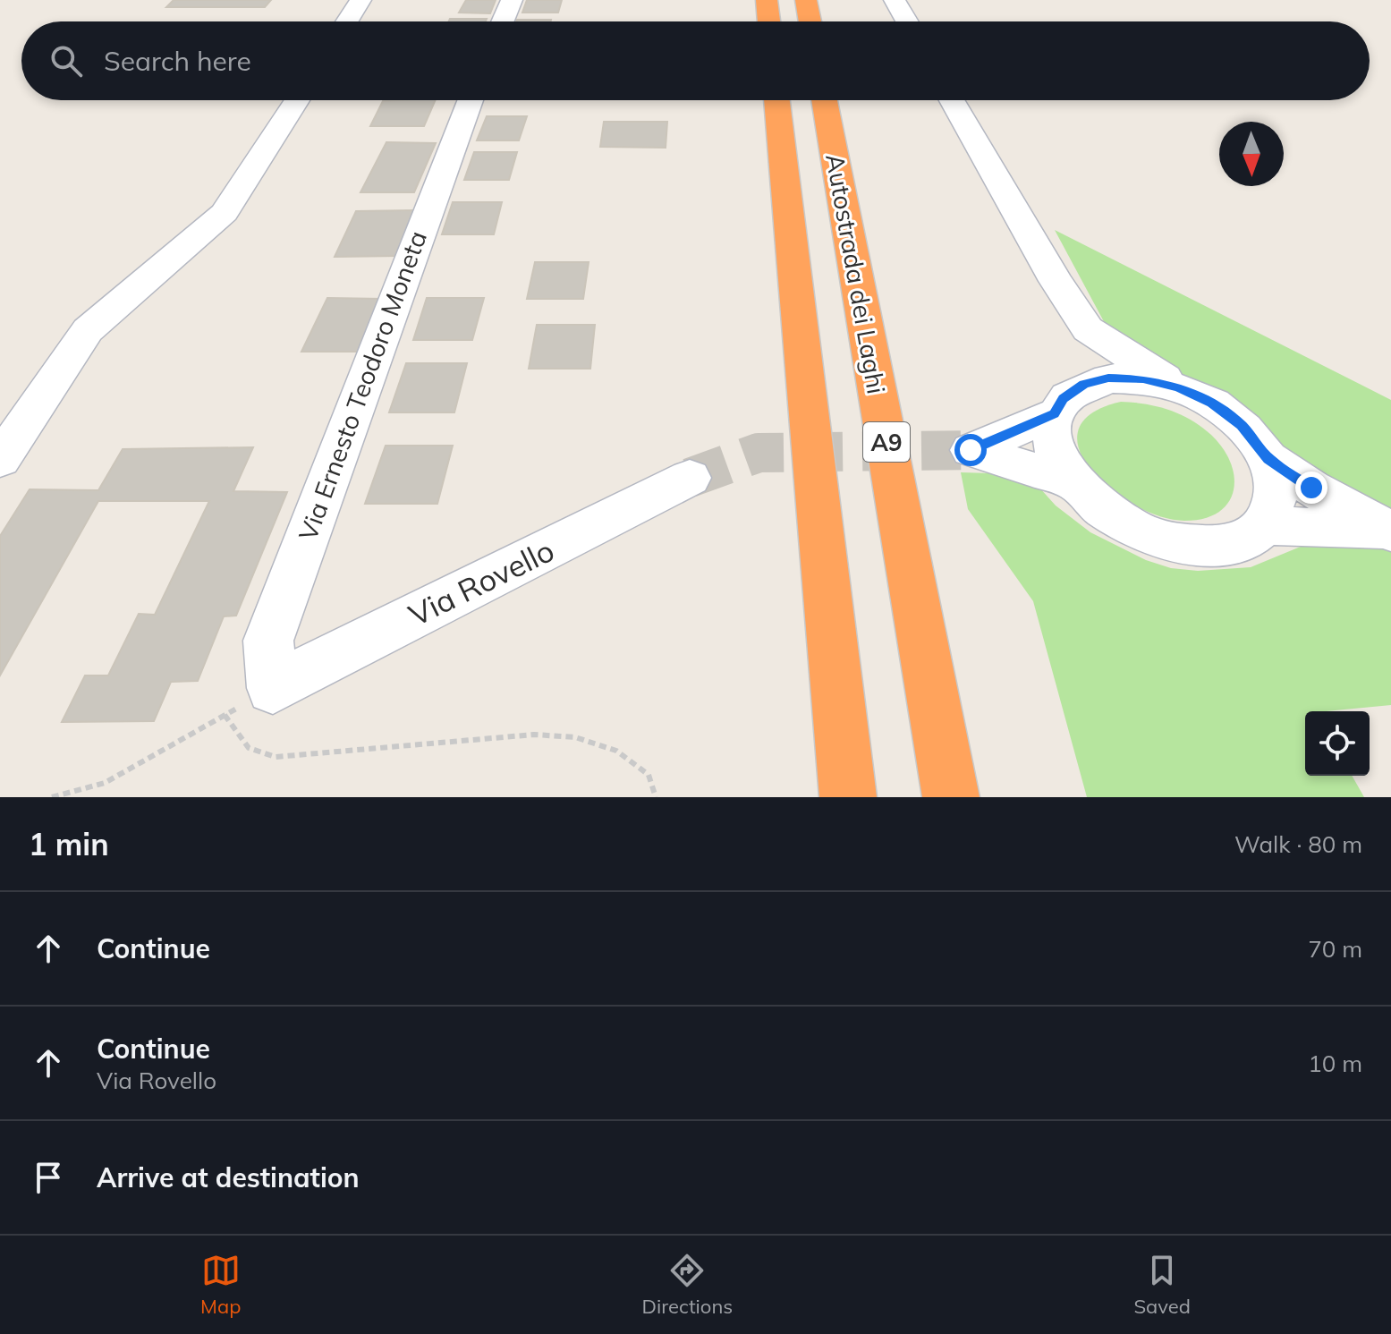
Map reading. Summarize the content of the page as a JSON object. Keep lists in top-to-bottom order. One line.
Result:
{"streets":{"highway":["Autostrada dei Laghi","A9"],"street":["Via Ernesto Teodoro Moneta","Via Rovello"]},"crossings":[["Via Ernesto Teodoro Moneta","Via Rovello"]],"north":"bottom","page":{"search":"Search here","heading":["1 min","Walk · 80 m"],"list":[["Continue","70 m"],["Continue","Via Rovello","10 m"],"Arrive at destination"],"nav":["Map","Directions","Saved"]}}
